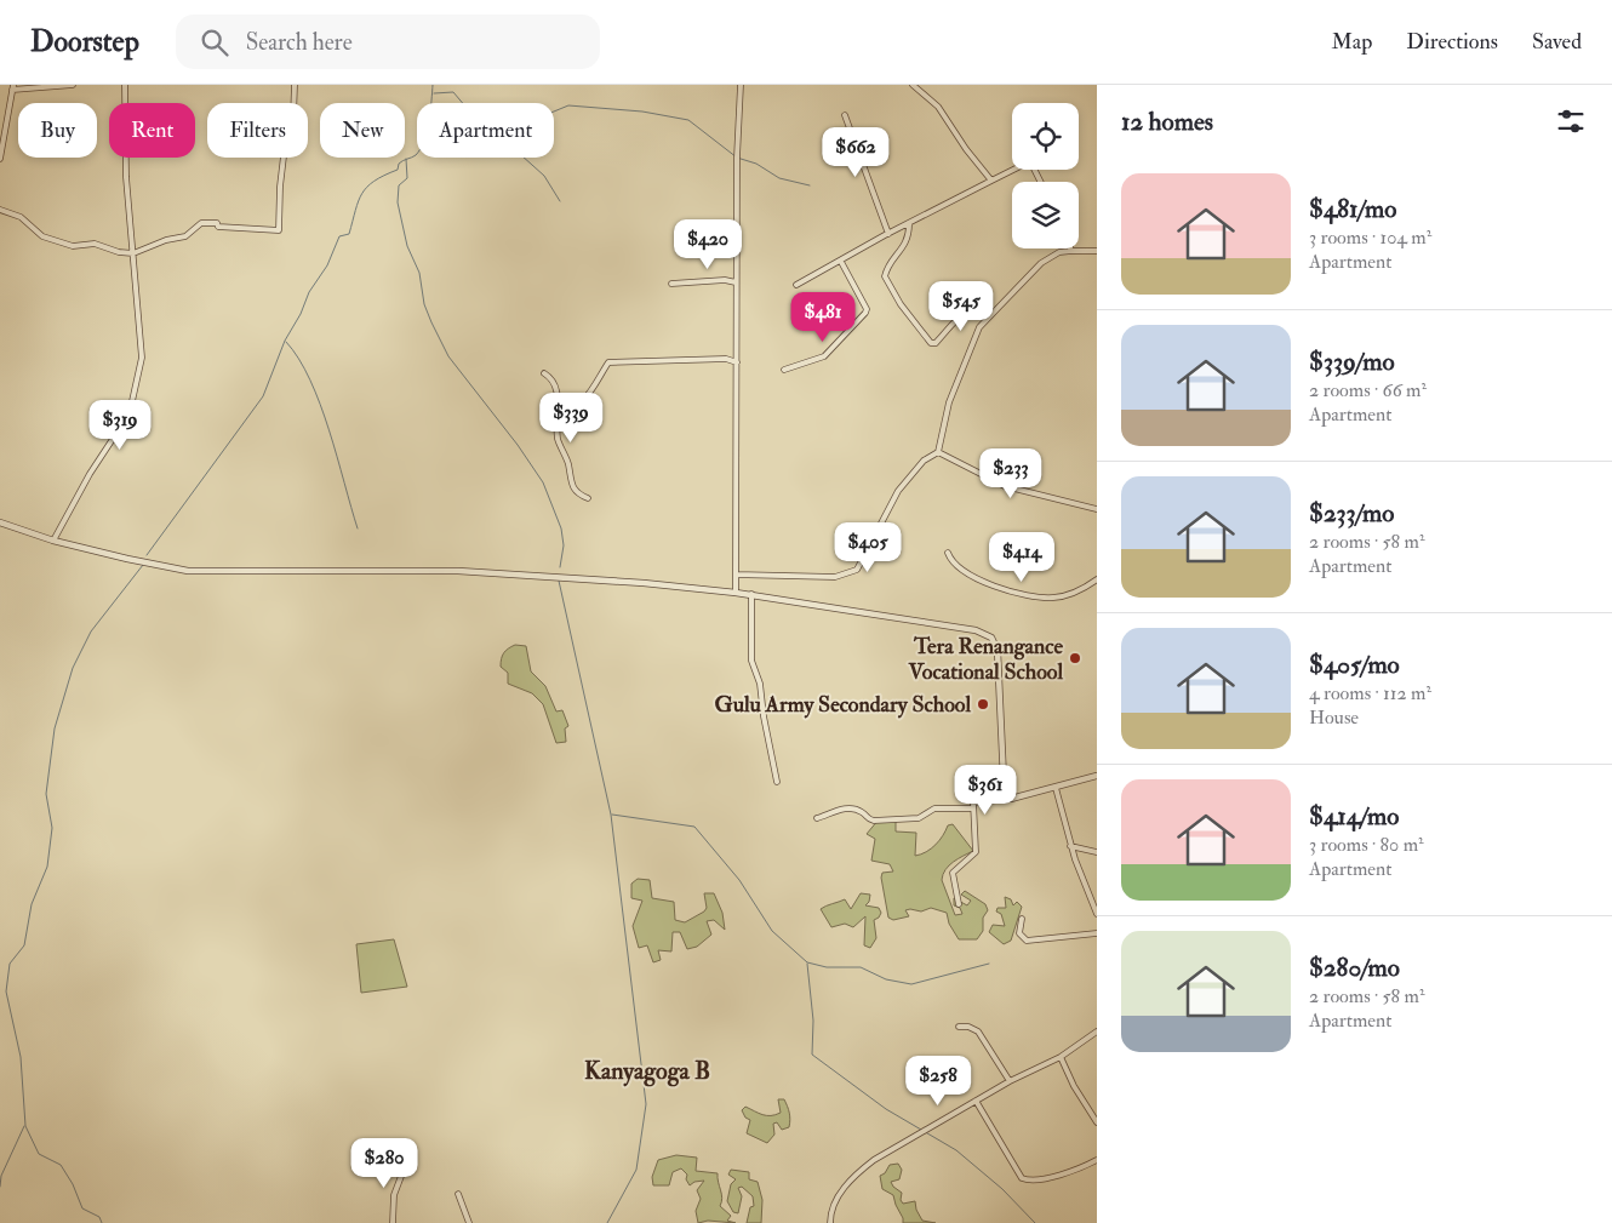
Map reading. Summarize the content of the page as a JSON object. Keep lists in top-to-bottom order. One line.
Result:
{"districts":["Kanyagoga B"],"places":["Tera Renangance Vocational School","Gulu Army Secondary School"],"page":{"header":"Doorstep","search":"Search here","nav":["Map","Directions","Saved"],"heading":"12 homes","chip":["Buy","Rent","Filters","New","Apartment"],"price":["$662","$420","$545","$481","$339","$319","$233","$405","$414","$361","$258","$280"],"list":[{"name":"$481/mo","note":"3 rooms · 104 m² · Apartment"},{"name":"$339/mo","note":"2 rooms · 66 m² · Apartment"},{"name":"$233/mo","note":"2 rooms · 58 m² · Apartment"},{"name":"$405/mo","note":"4 rooms · 112 m² · House"},{"name":"$414/mo","note":"3 rooms · 80 m² · Apartment"},{"name":"$280/mo","note":"2 rooms · 58 m² · Apartment"}]}}
